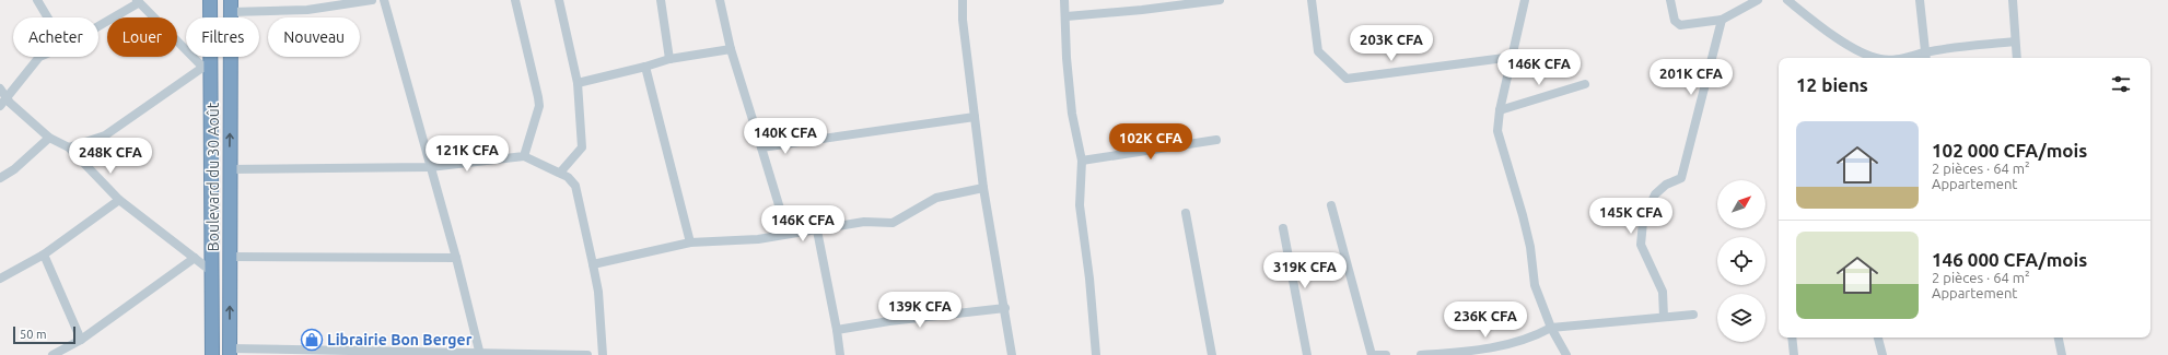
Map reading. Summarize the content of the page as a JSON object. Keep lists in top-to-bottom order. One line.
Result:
{"streets":{"highway":["Boulevard du 30 Août"]},"places":{"shop":["Librairie Bon Berger"]},"scale_bar":"50 m","north":"top right","page":{"chip":["Acheter","Louer","Filtres","Nouveau"],"price":["203K CFA","146K CFA","201K CFA","140K CFA","102K CFA","121K CFA","248K CFA","145K CFA","146K CFA","319K CFA","139K CFA","236K CFA"],"heading":"12 biens","list":[{"name":"102 000 CFA/mois","note":"2 pièces · 64 m² · Appartement"},{"name":"146 000 CFA/mois","note":"2 pièces · 64 m² · Appartement"}],"scale":"50 m"}}
